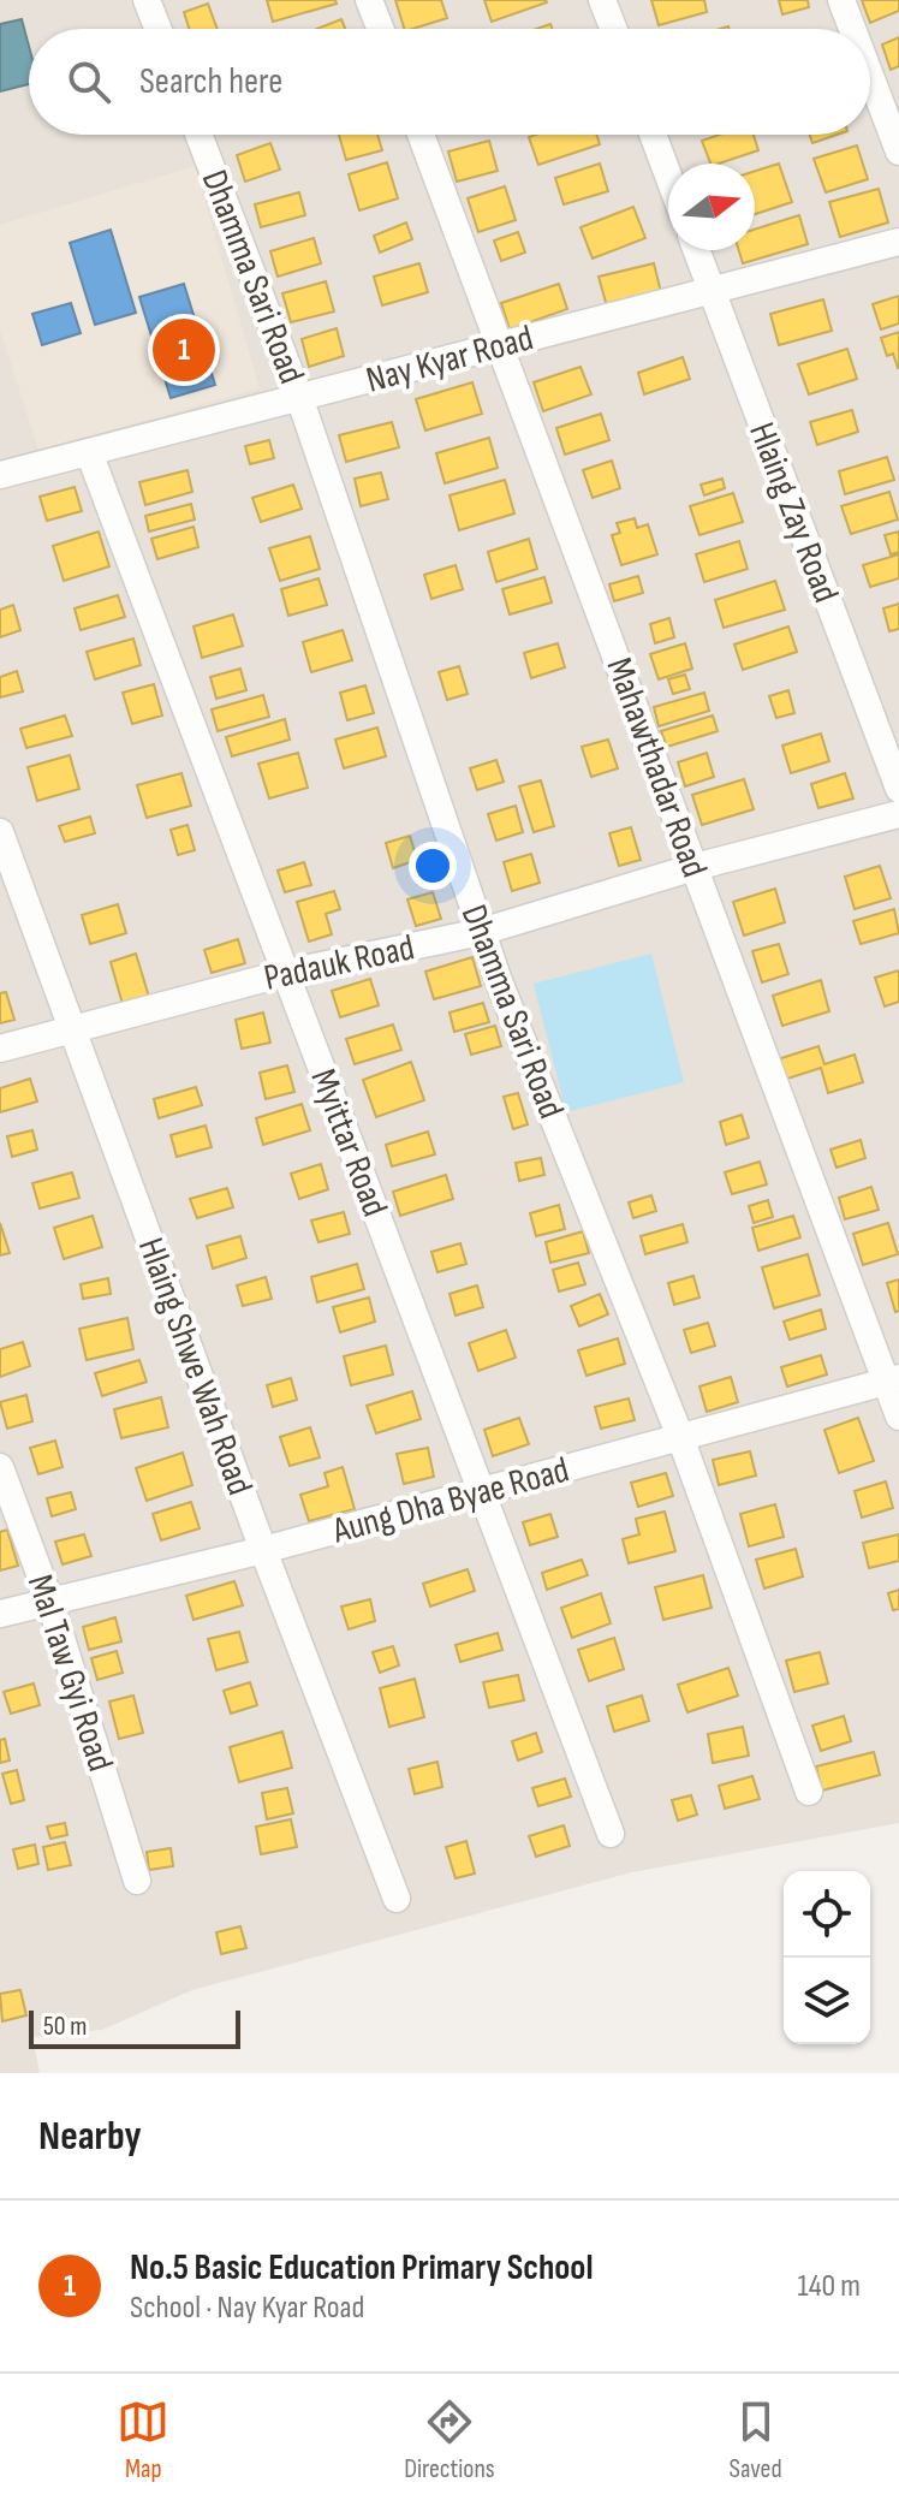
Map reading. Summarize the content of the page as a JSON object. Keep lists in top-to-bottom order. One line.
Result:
{"streets":{"street":["Dhamma Sari Road","Nay Kyar Road","Hlaing Zay Road","Mahawthadar Road","Padauk Road","Myittar Road","Hlaing Shwe Wah Road","Aung Dha Byae Road","Mal Taw Gyi Road"]},"crossings":[["Dhamma Sari Road","Nay Kyar Road"],["Dhamma Sari Road","Padauk Road"],["Dhamma Sari Road","Aung Dha Byae Road"],["Nay Kyar Road","Hlaing Zay Road"],["Nay Kyar Road","Mahawthadar Road"],["Nay Kyar Road","Myittar Road"],["Mahawthadar Road","Padauk Road"],["Mahawthadar Road","Aung Dha Byae Road"],["Padauk Road","Myittar Road"],["Padauk Road","Hlaing Shwe Wah Road"],["Myittar Road","Aung Dha Byae Road"],["Hlaing Shwe Wah Road","Aung Dha Byae Road"],["Aung Dha Byae Road","Mal Taw Gyi Road"]],"scale_bar":"50 m","north":"right","page":{"search":"Search here","pins":"1","scale":"50 m","heading":"Nearby","list":[{"mark":"1","name":"No.5 Basic Education Primary School","note":"School · Nay Kyar Road","value":"140 m"}],"nav":["Map","Directions","Saved"]}}
